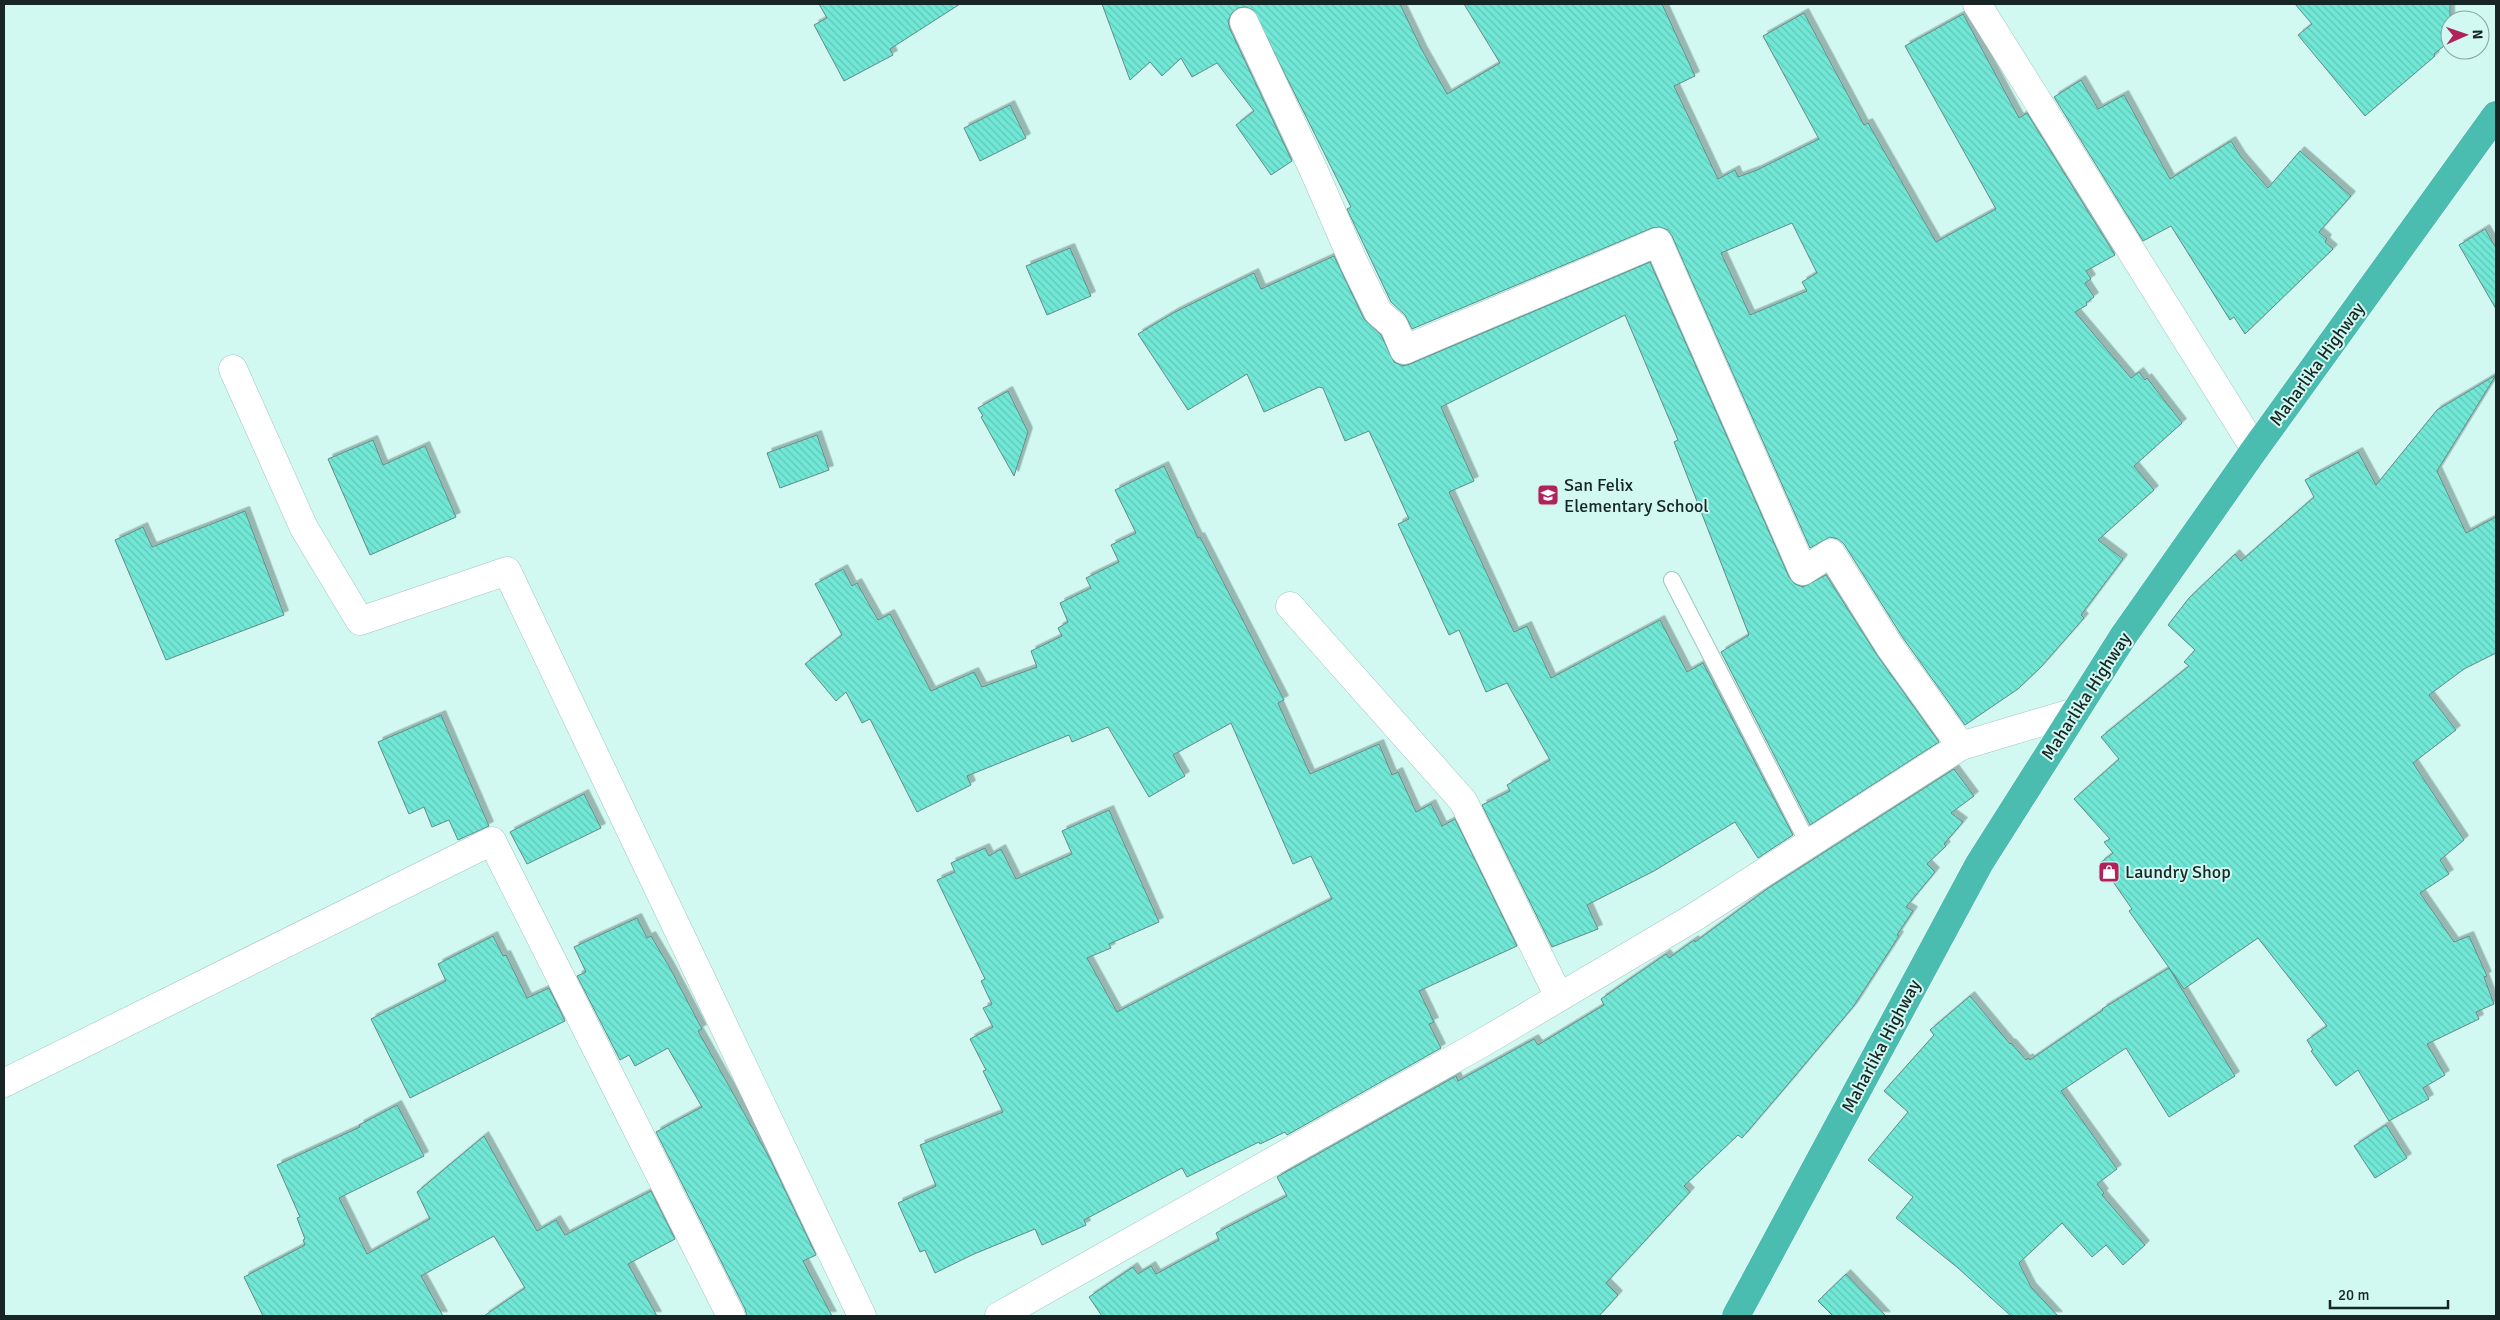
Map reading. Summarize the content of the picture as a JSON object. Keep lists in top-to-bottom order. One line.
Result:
{"streets":{"highway":["Maharlika Highway"]},"places":{"school or university":["San Felix Elementary School"],"shop":["Laundry Shop"]},"scale_bar":"20 m","north":"right"}
